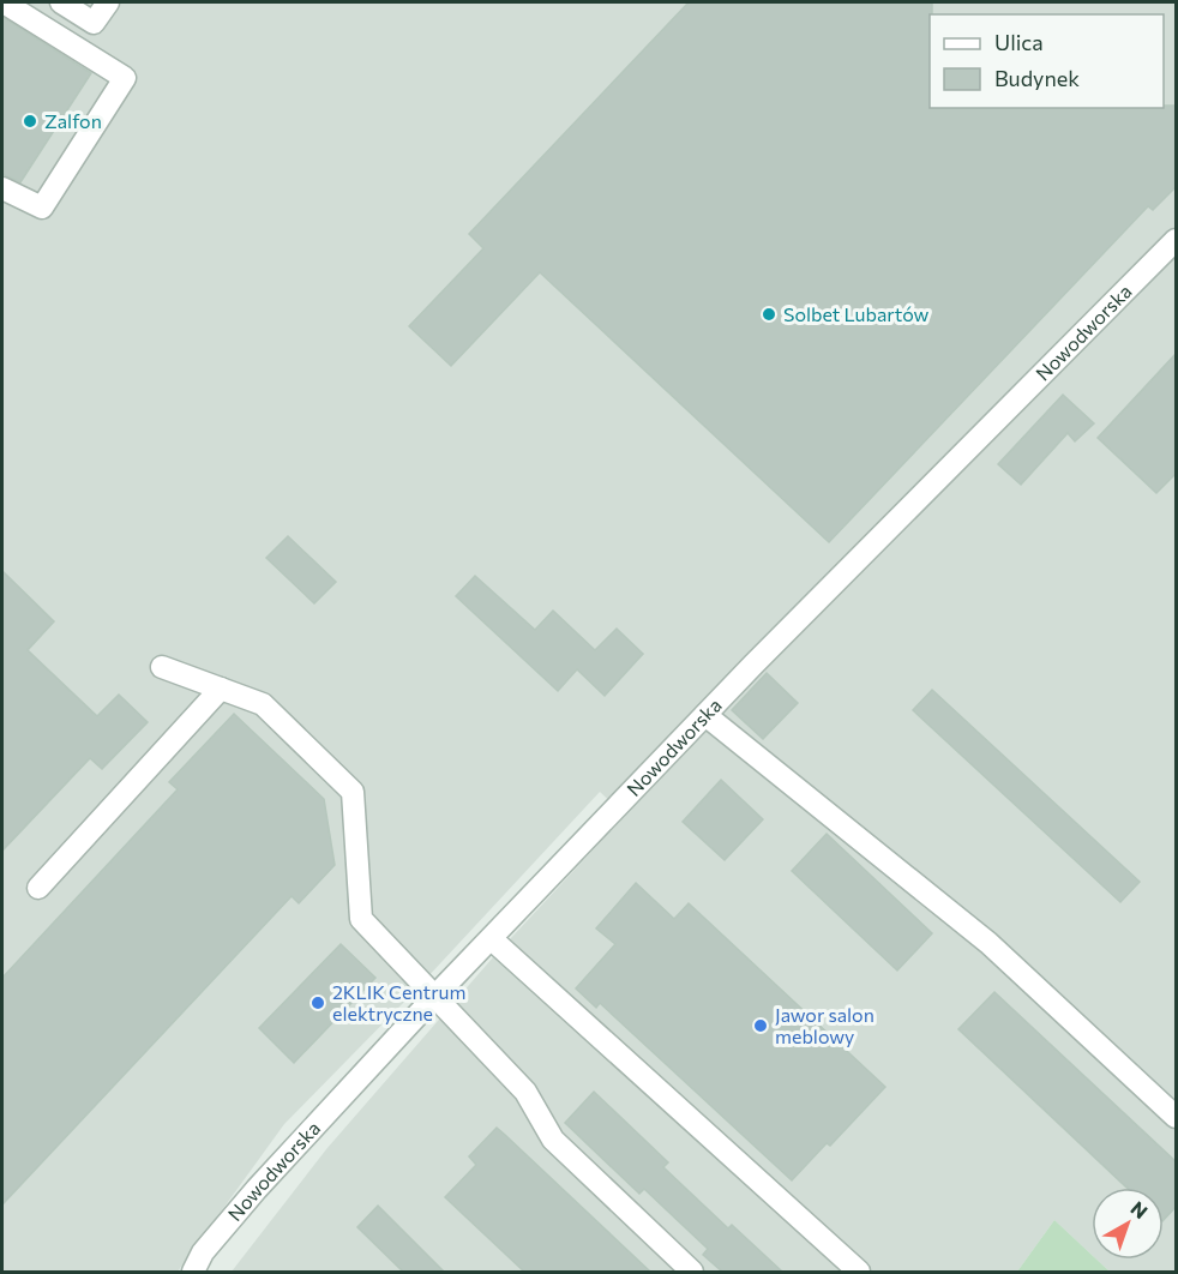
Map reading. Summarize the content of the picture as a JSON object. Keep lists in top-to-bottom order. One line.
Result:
{"streets":{"street":["Nowodworska"]},"places":["Zalfon","Solbet Lubartów","2KLIK Centrum elektryczne","Jawor salon meblowy"],"legend":["Ulica","Budynek"],"north":"top right"}
